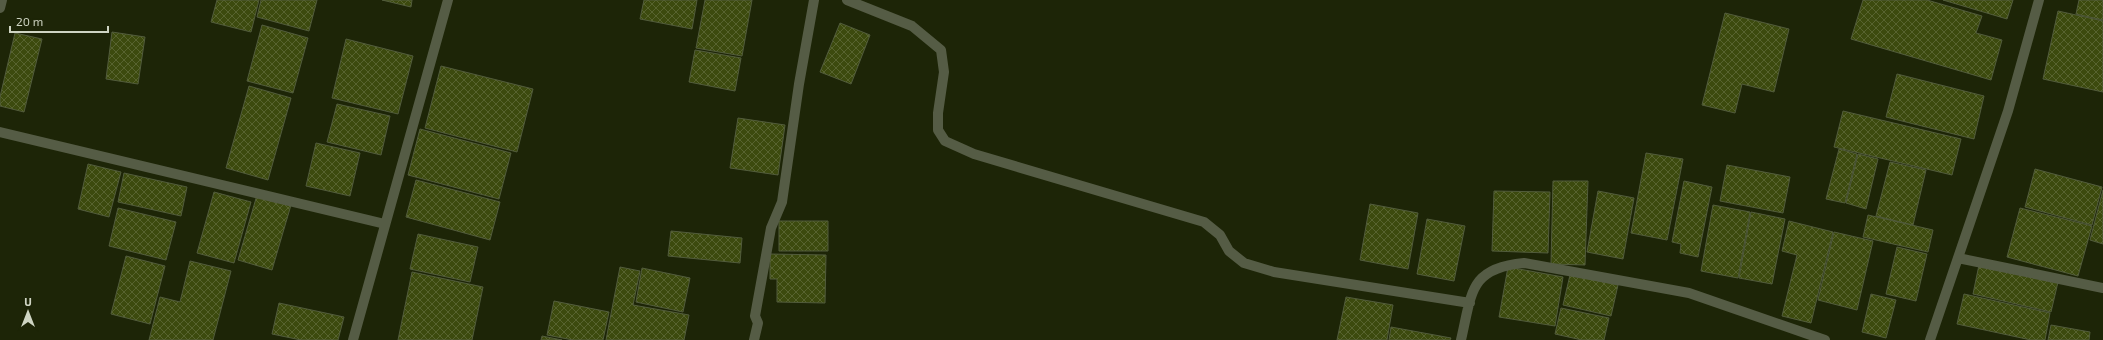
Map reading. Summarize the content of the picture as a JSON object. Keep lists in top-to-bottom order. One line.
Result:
{"scale_bar":"20 m","north":"top"}
